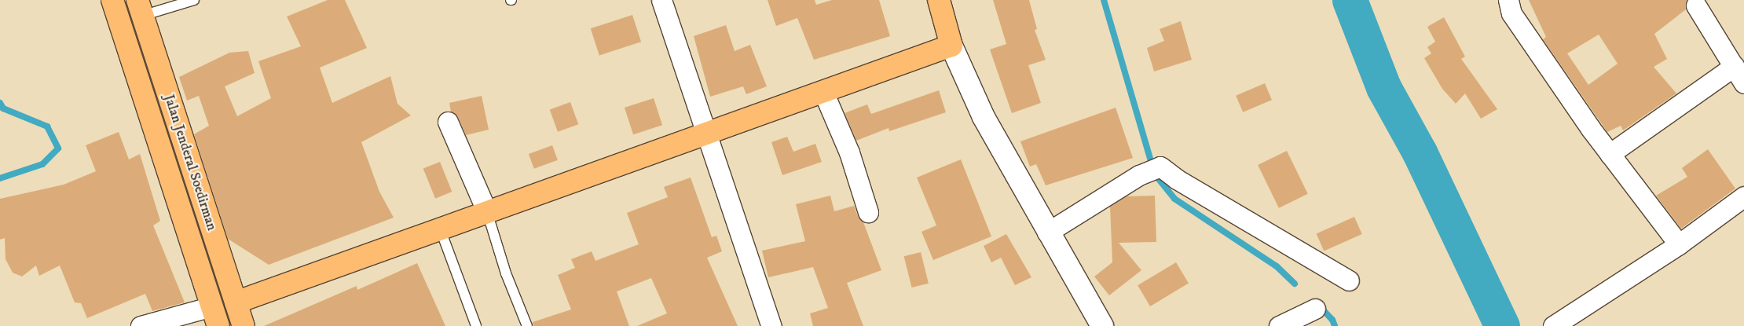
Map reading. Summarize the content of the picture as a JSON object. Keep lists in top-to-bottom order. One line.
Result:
{"streets":{"main road":["Jalan Jenderal Soedirman"]}}
